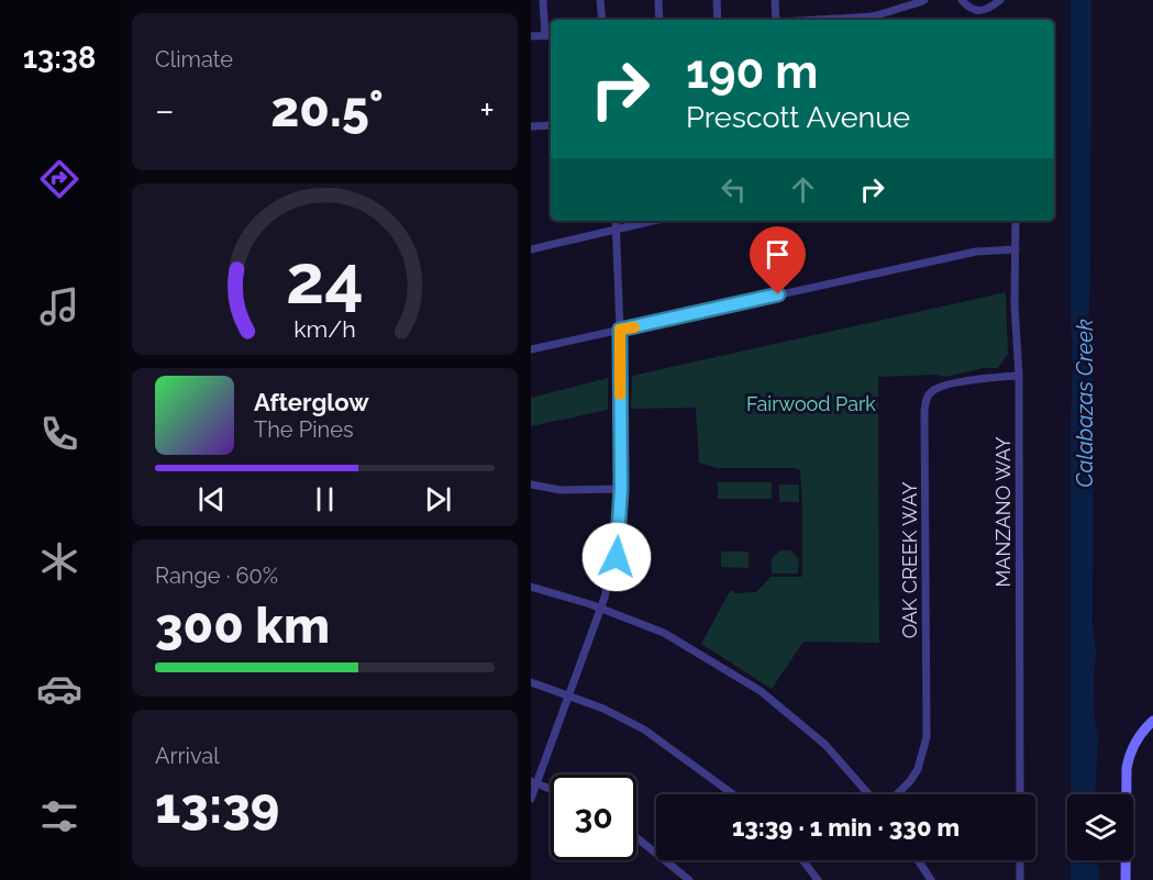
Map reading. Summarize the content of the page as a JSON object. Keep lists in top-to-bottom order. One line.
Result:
{"streets":{"street":["MANZANO WAY","OAK CREEK WAY"]},"crossings":[["MANZANO WAY","OAK CREEK WAY"]],"water":["Calabazas Creek"],"parks":["Fairwood Park"],"page":{"tabs":"13:38","tile":["Climate",["Range · 60%","300 km"],["Arrival","13:39"]],"turn":["190 m","Prescott Avenue"],"heat":["−","20.5°","+"],"song":["Afterglow","The Pines"],"limit":"30","trip":"13:39 · 1 min · 330 m","gauge":["24","km/h"]}}
